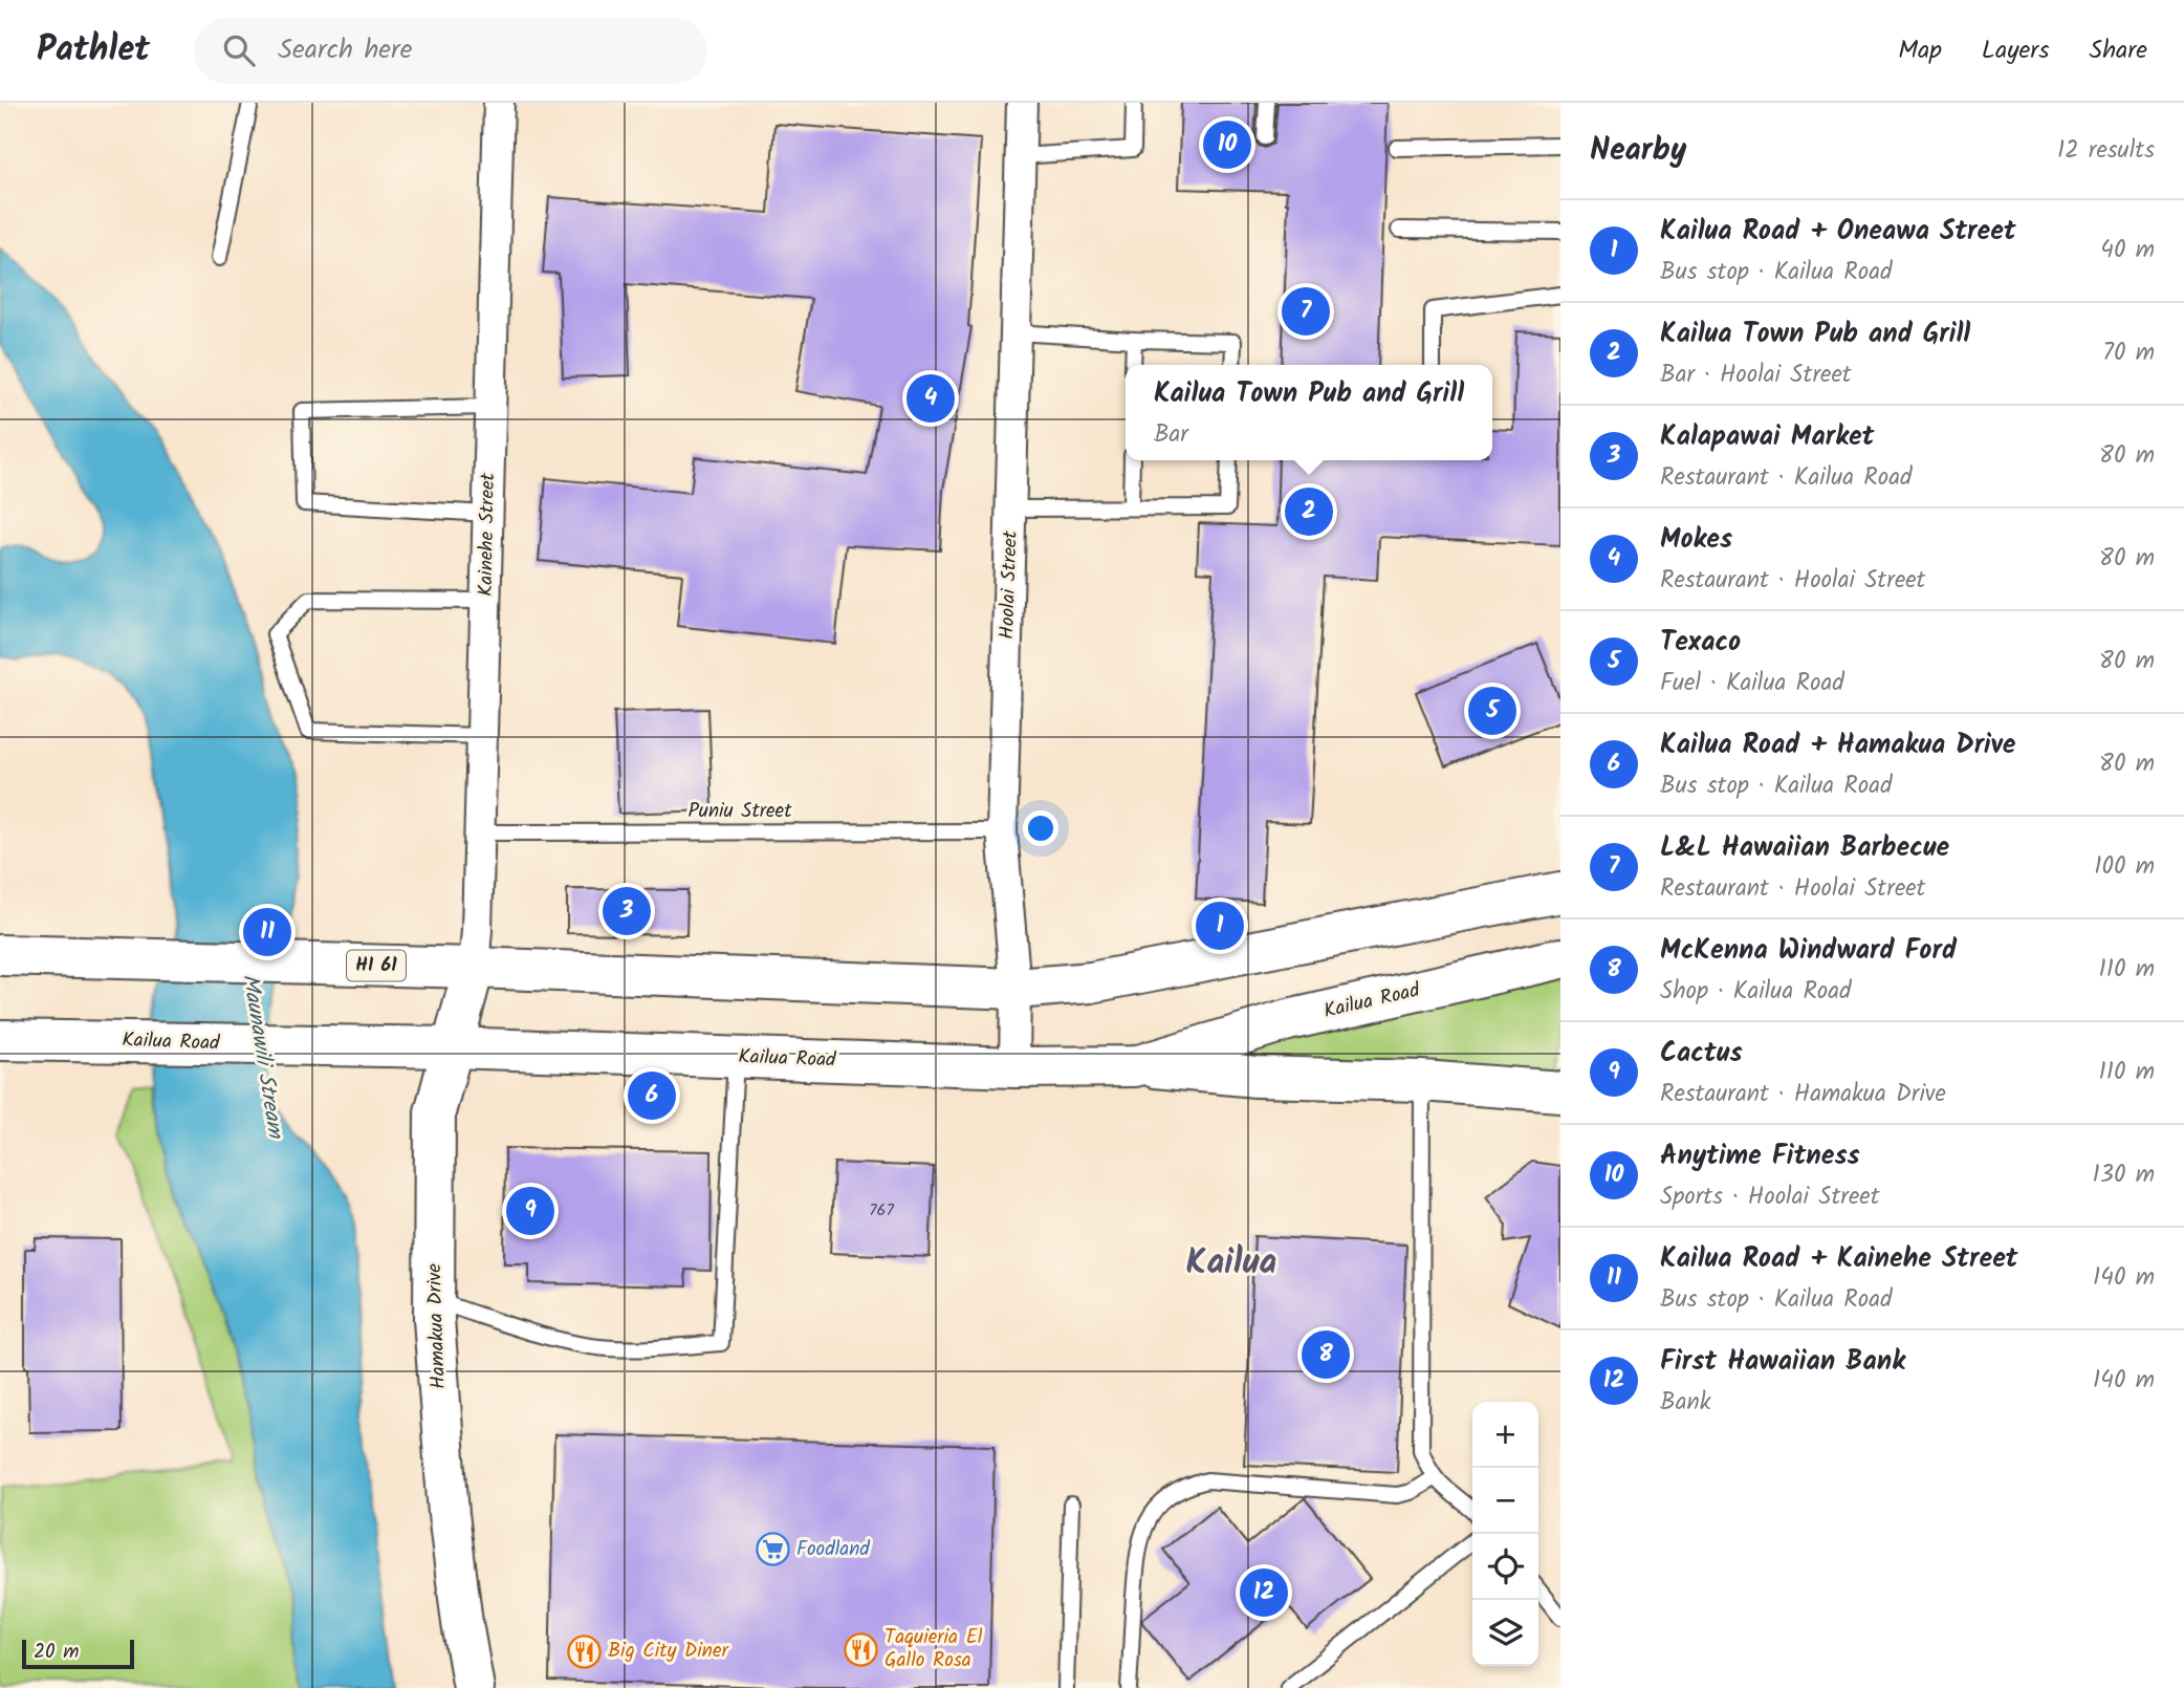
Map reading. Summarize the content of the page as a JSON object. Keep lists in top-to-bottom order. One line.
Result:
{"streets":{"main road":["HI 61","Kailua Road","Hamakua Drive"],"street":["Kainehe Street","Hoolai Street"],"lane":["Puniu Street"]},"crossings":[["Kainehe Street","Puniu Street"],["Kainehe Street","HI 61"],["Kainehe Street","Hamakua Drive"],["Hoolai Street","Puniu Street"],["Hoolai Street","Kailua Road"],["HI 61","Hamakua Drive"],["Kailua Road","Hamakua Drive"]],"districts":["Kailua"],"water":["Maunawili Stream"],"places":{"supermarket":["Foodland"],"restaurant":["Taquieria El Gallo Rosa","Big City Diner"]},"house_numbers":["767"],"scale_bar":"20 m","page":{"header":"Pathlet","search":"Search here","nav":["Map","Layers","Share"],"heading":["Nearby","12 results"],"pins":["10","7","4","2","5","3","1","11","6","9","8","12"],"list":[{"mark":"1","name":"Kailua Road + Oneawa Street","note":"Bus stop · Kailua Road","value":"40 m"},{"mark":"2","name":"Kailua Town Pub and Grill","note":"Bar · Hoolai Street","value":"70 m"},{"mark":"3","name":"Kalapawai Market","note":"Restaurant · Kailua Road","value":"80 m"},{"mark":"4","name":"Mokes","note":"Restaurant · Hoolai Street","value":"80 m"},{"mark":"5","name":"Texaco","note":"Fuel · Kailua Road","value":"80 m"},{"mark":"6","name":"Kailua Road + Hamakua Drive","note":"Bus stop · Kailua Road","value":"80 m"},{"mark":"7","name":"L&L Hawaiian Barbecue","note":"Restaurant · Hoolai Street","value":"100 m"},{"mark":"8","name":"McKenna Windward Ford","note":"Shop · Kailua Road","value":"110 m"},{"mark":"9","name":"Cactus","note":"Restaurant · Hamakua Drive","value":"110 m"},{"mark":"10","name":"Anytime Fitness","note":"Sports · Hoolai Street","value":"130 m"},{"mark":"11","name":"Kailua Road + Kainehe Street","note":"Bus stop · Kailua Road","value":"140 m"},{"mark":"12","name":"First Hawaiian Bank","note":"Bank","value":"140 m"}],"popup":["Kailua Town Pub and Grill","Bar"],"map_buttons":["+","−"],"scale":"20 m"}}
